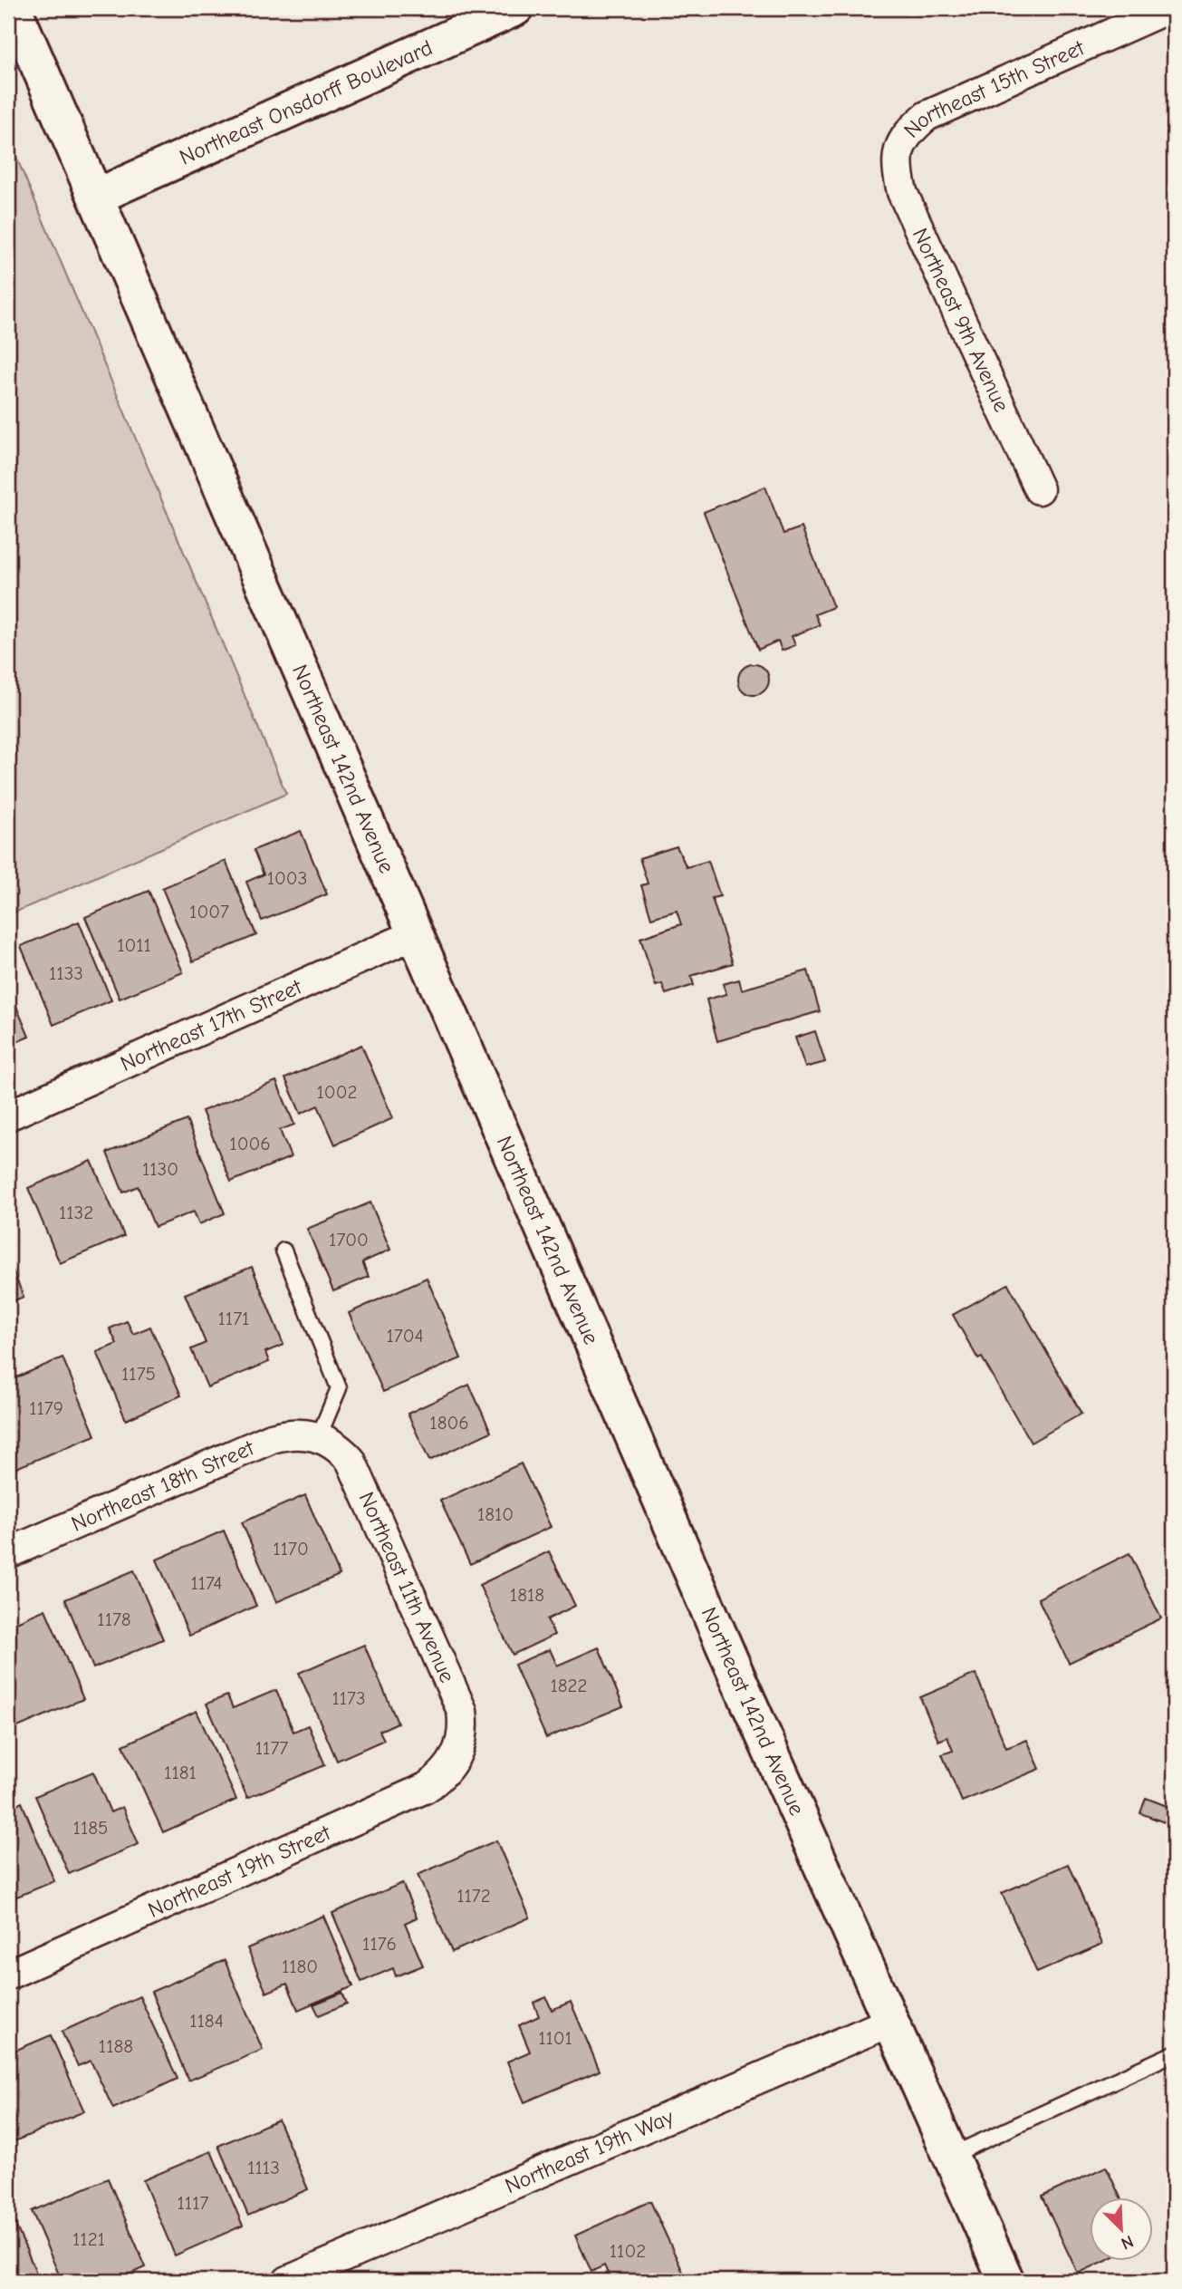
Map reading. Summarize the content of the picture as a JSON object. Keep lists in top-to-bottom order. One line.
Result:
{"streets":{"main road":["Northeast Onsdorff Boulevard","Northeast 142nd Avenue"],"street":["Northeast 15th Street","Northeast 9th Avenue","Northeast 17th Street","Northeast 18th Street","Northeast 11th Avenue","Northeast 19th Street","Northeast 19th Way"]},"crossings":[["Northeast 15th Street","Northeast 9th Avenue"],["Northeast Onsdorff Boulevard","Northeast 142nd Avenue"],["Northeast 142nd Avenue","Northeast 17th Street"],["Northeast 142nd Avenue","Northeast 19th Way"],["Northeast 18th Street","Northeast 11th Avenue"],["Northeast 11th Avenue","Northeast 19th Street"]],"house_numbers":["1003","1007","1011","1133","1002","1006","1130","1132","1700","1171","1704","1175","1179","1806","1810","1170","1174","1818","1178","1822","1173","1177","1181","1185","1172","1176","1180","1184","1101","1188","1113","1117","1121","1102"],"north":"bottom right"}
